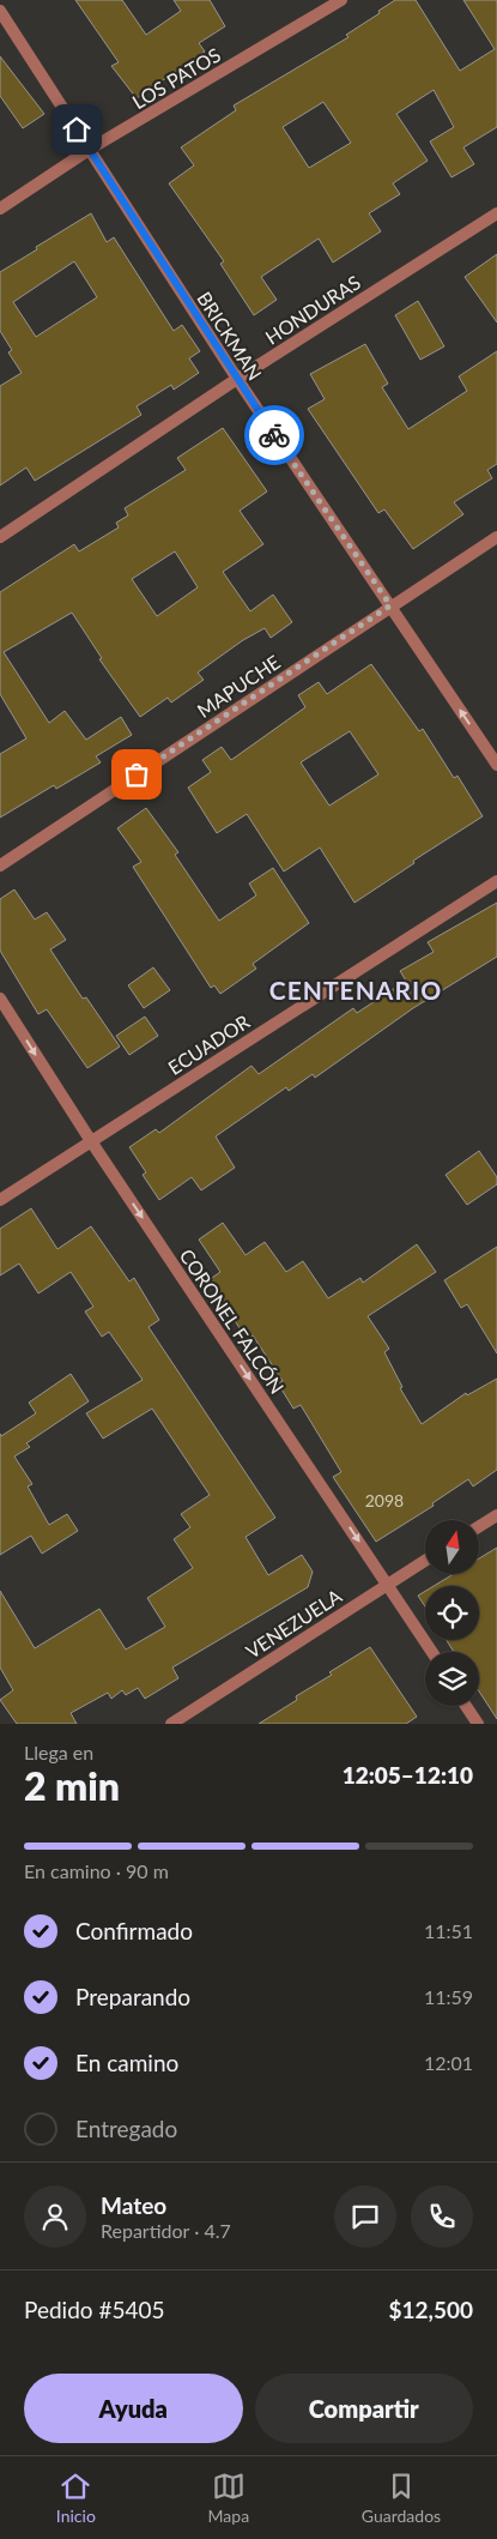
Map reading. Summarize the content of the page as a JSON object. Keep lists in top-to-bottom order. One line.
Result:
{"streets":{"street":["LOS PATOS","HONDURAS","BRICKMAN","MAPUCHE","ECUADOR","CORONEL FALCÓN","VENEZUELA"]},"crossings":[["LOS PATOS","BRICKMAN"],["HONDURAS","BRICKMAN"],["BRICKMAN","MAPUCHE"],["ECUADOR","CORONEL FALCÓN"],["CORONEL FALCÓN","VENEZUELA"]],"one_way":["CORONEL FALCÓN"],"districts":["CENTENARIO"],"house_numbers":["2098"],"north":"top","page":{"heading":["2 min","Llega en","12:05–12:10"],"panel":["Mateo","Repartidor · 4.7","Pedido #5405","$12,500"],"bar":"En camino · 90 m","list":[["Confirmado","11:51"],["Preparando","11:59"],["En camino","12:01"],"Entregado"],"buttons":["Ayuda","Compartir"],"tabs":["Inicio","Mapa","Guardados"]}}
